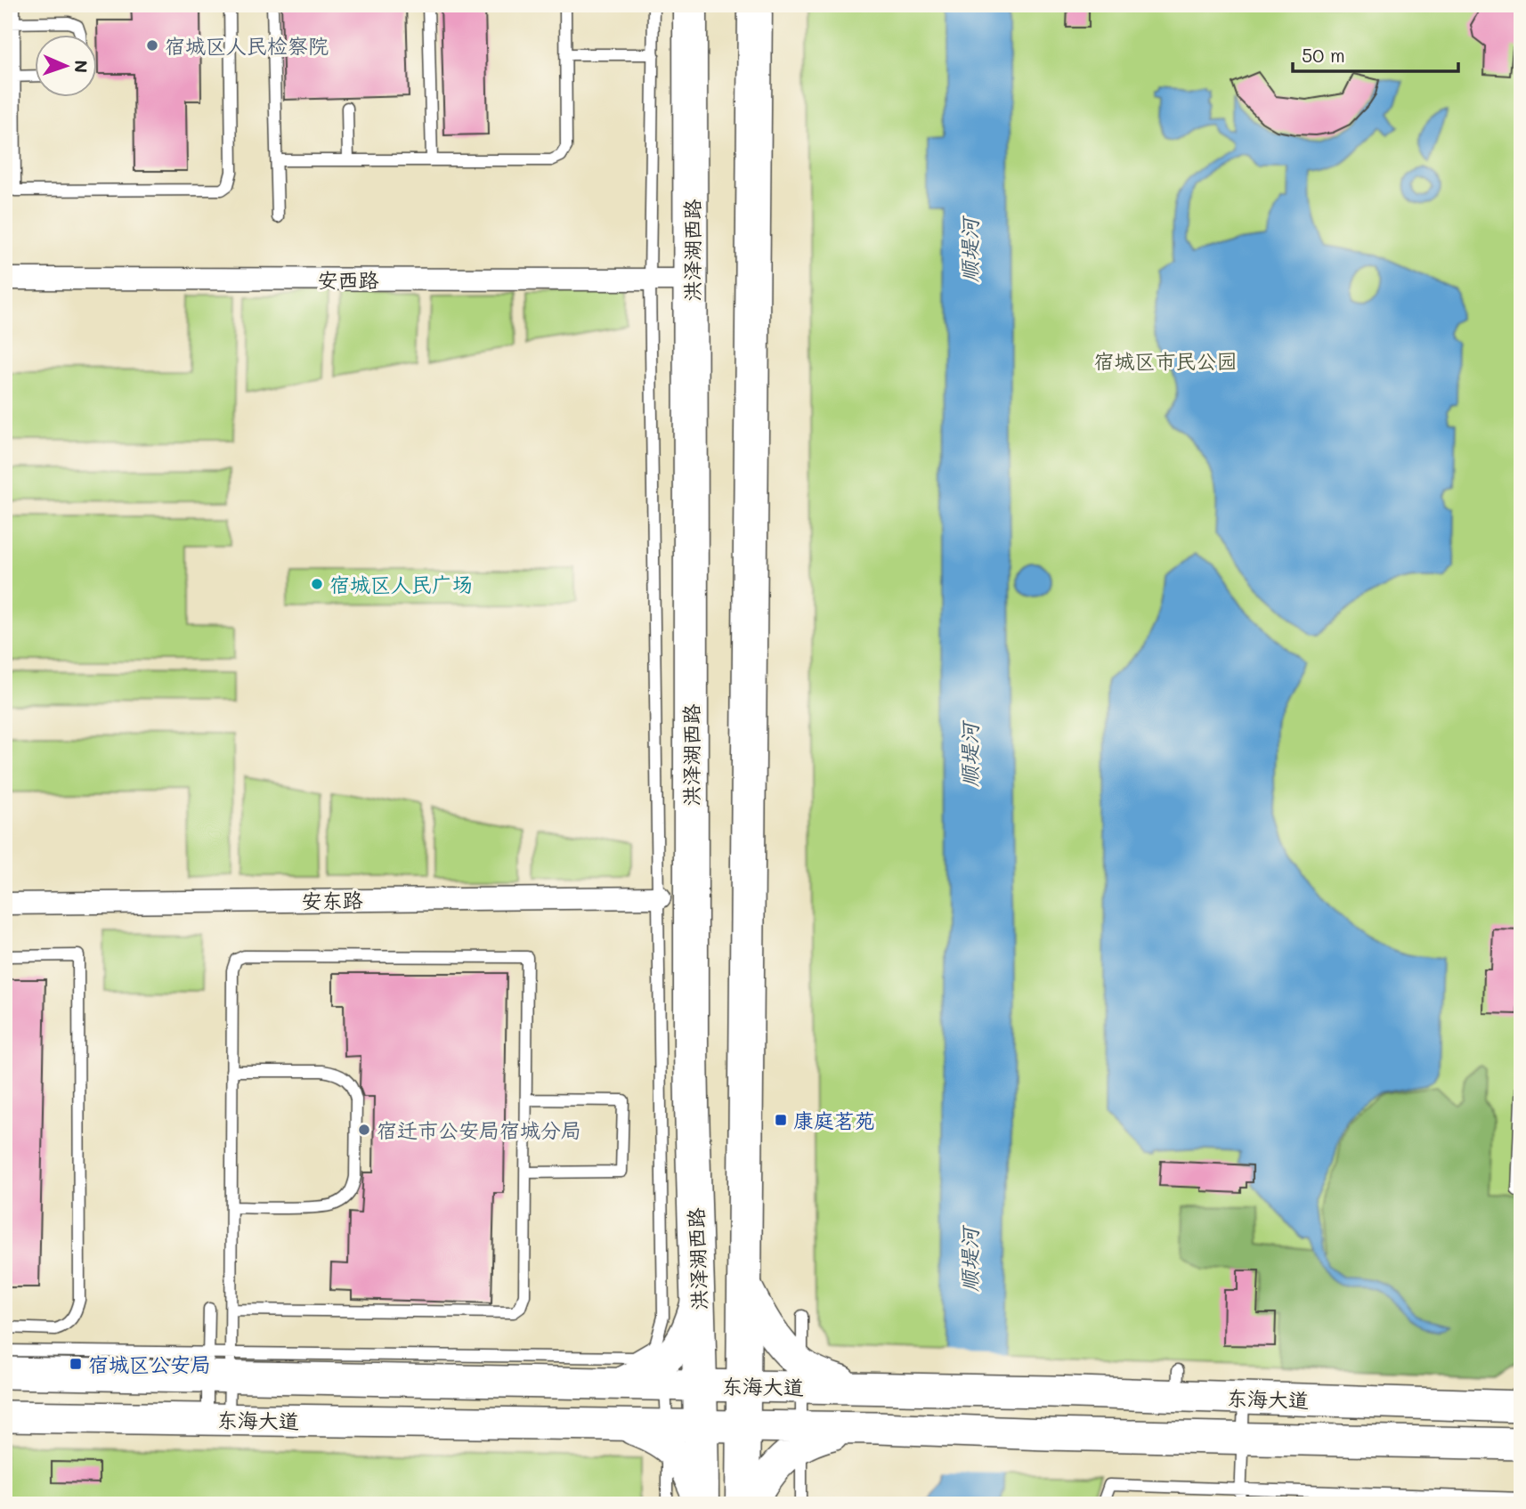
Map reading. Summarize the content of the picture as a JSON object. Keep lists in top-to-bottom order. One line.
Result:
{"streets":{"main road":["洪泽湖西路"],"street":["安西路","安东路","东海大道"]},"crossings":[["洪泽湖西路","安西路"],["洪泽湖西路","东海大道"]],"water":["顺堤河"],"parks":["宿城区市民公园"],"places":{"other":["宿城区人民检察院","宿城区人民广场","宿迁市公安局宿城分局"],"transit":["康庭茗苑","宿城区公安局"]},"scale_bar":"50 m","north":"right"}
